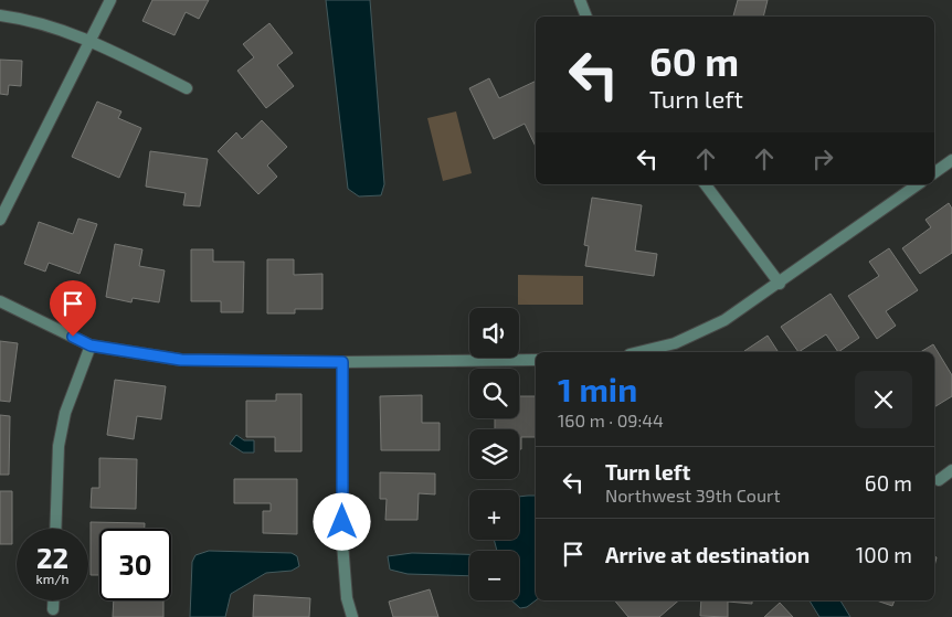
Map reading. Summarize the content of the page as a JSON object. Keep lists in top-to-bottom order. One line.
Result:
{"page":{"turn":["60 m","Turn left"],"map_buttons":["+","−"],"heading":["1 min","160 m · 09:44"],"list":[{"name":"Turn left","note":"Northwest 39th Court","value":"60 m"},{"name":"Arrive at destination","value":"100 m"}],"speed":"22 km/h","limit":"30"}}
